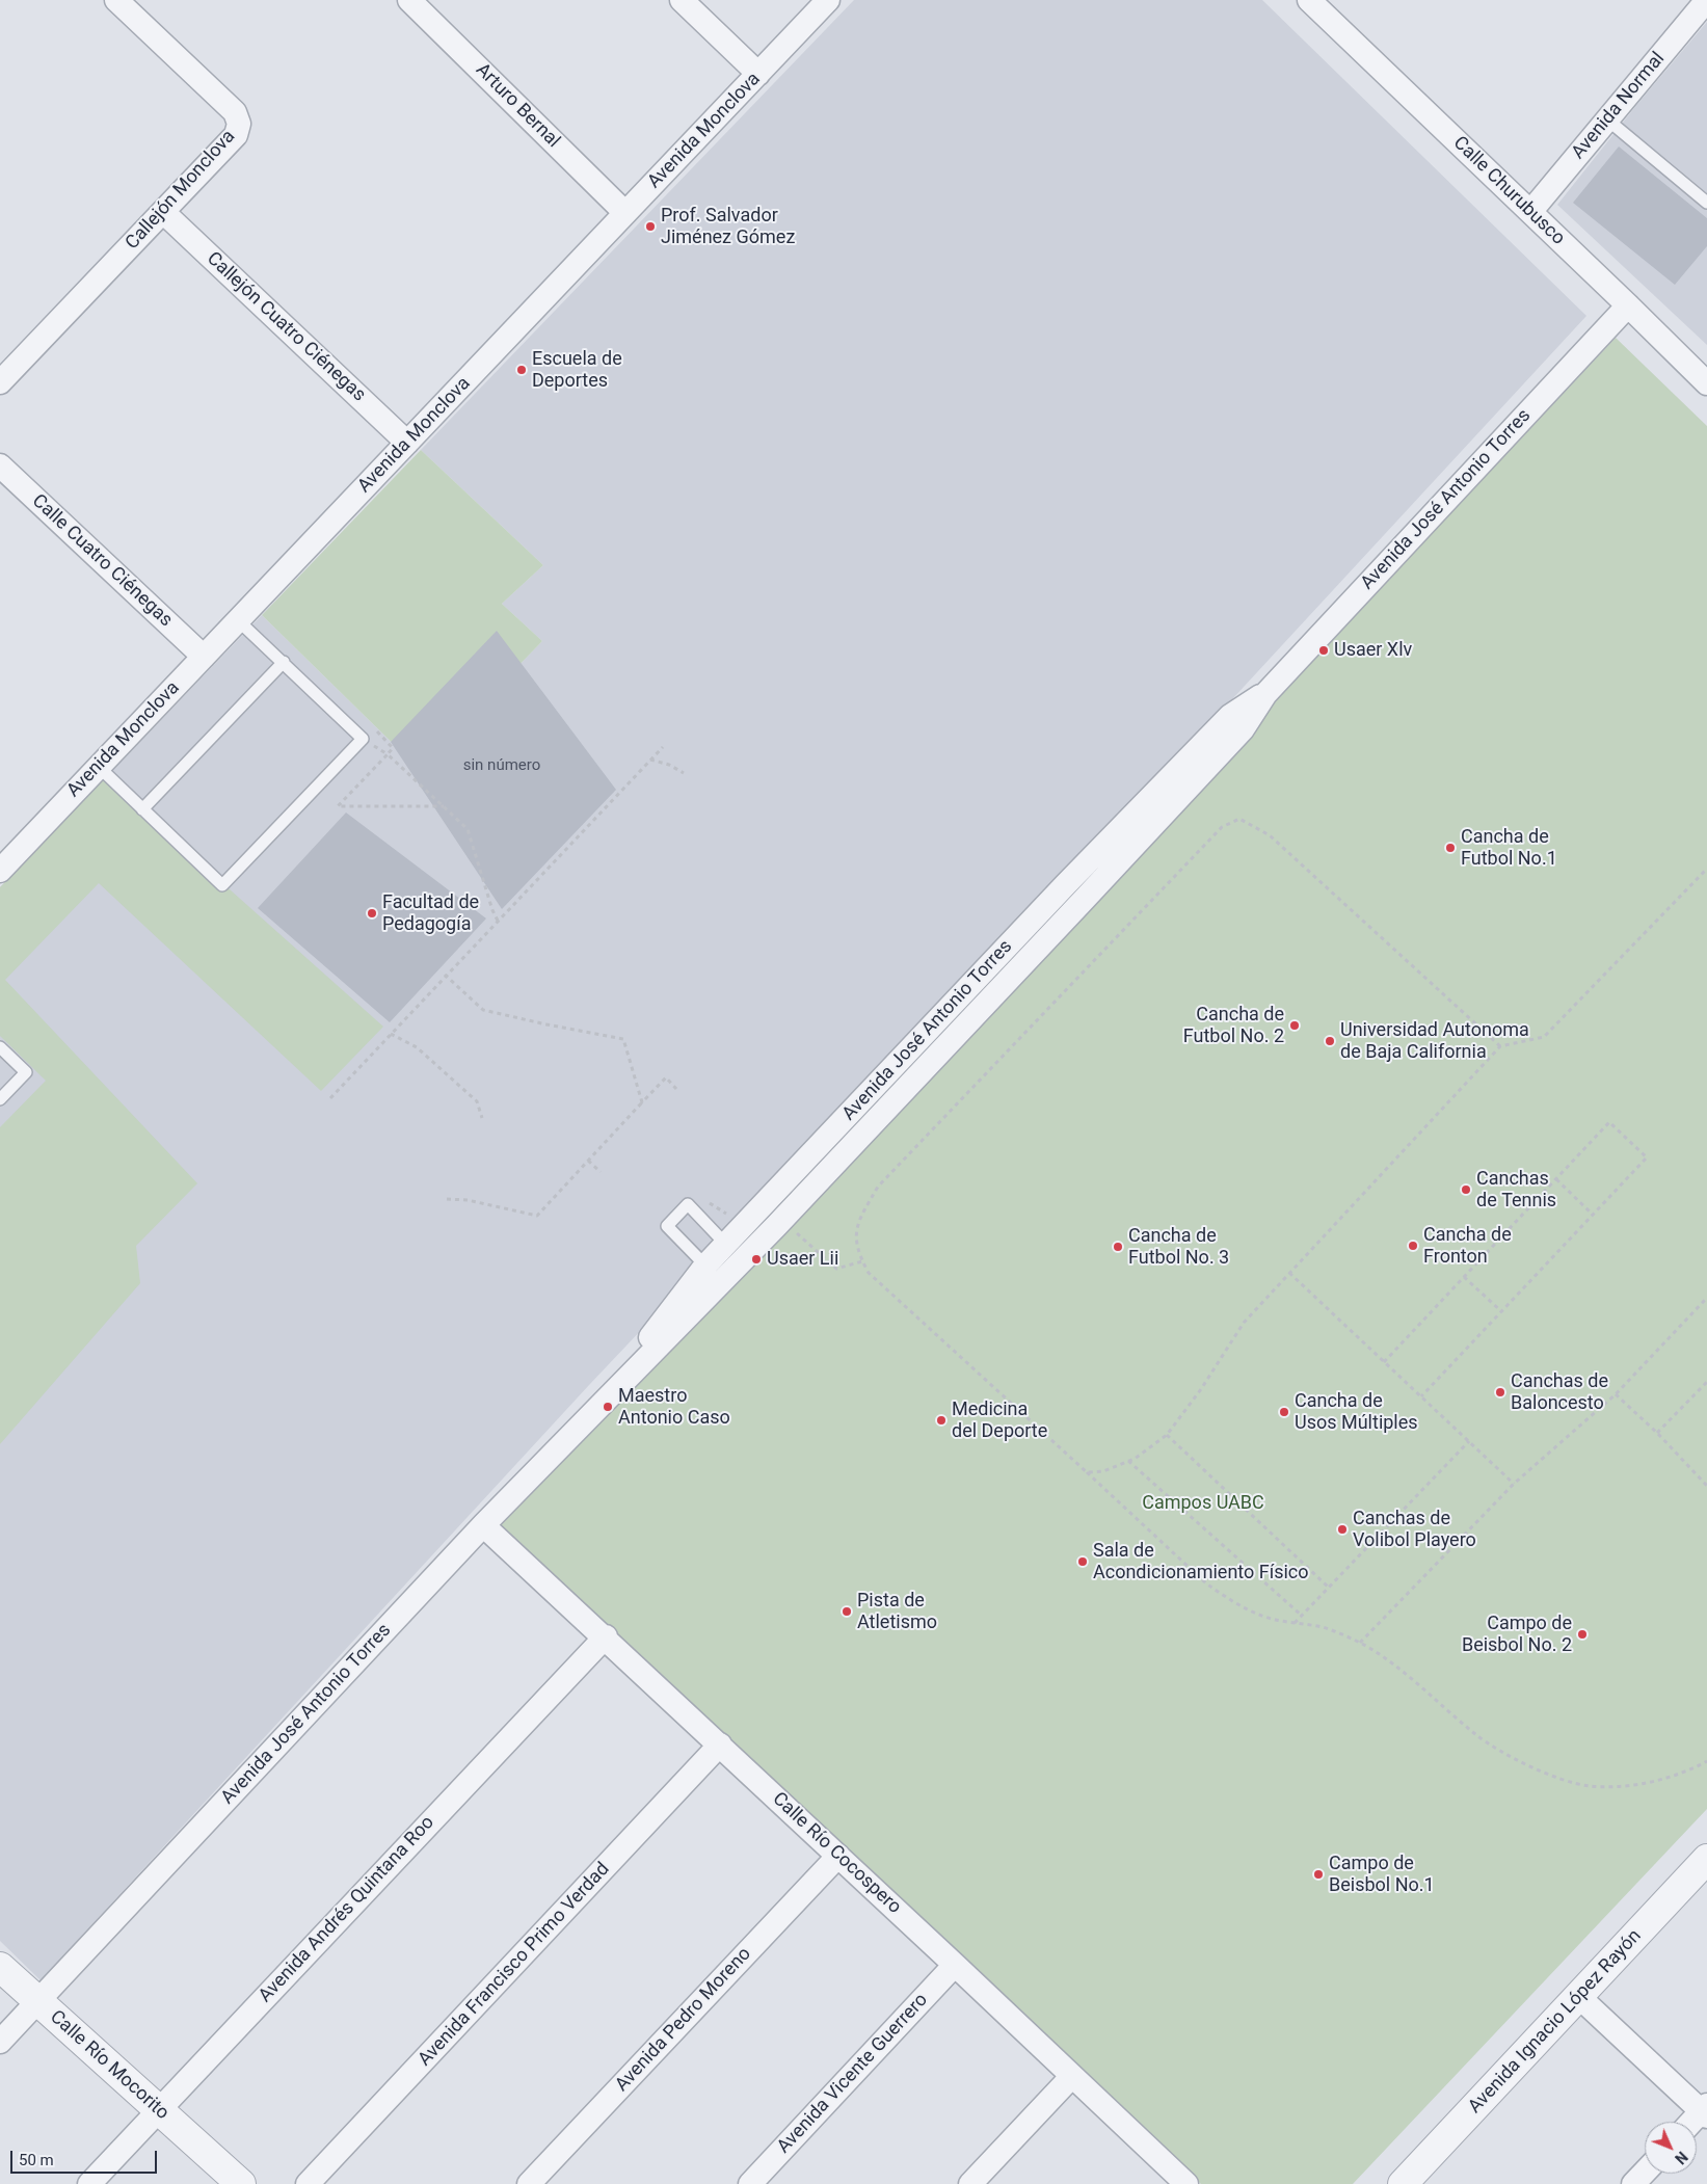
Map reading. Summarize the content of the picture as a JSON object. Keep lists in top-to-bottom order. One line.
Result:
{"streets":{"street":["Arturo Bernal","Avenida Normal","Avenida Monclova","Callejón Monclova","Calle Churubusco","Callejón Cuatro Ciénegas","Avenida José Antonio Torres","Calle Cuatro Ciénegas","Calle Río Cocospero","Avenida Andrés Quintana Roo","Avenida Francisco Primo Verdad","Avenida Pedro Moreno","Avenida Ignacio López Rayón","Calle Río Mocorito","Avenida Vicente Guerrero"]},"crossings":[["Arturo Bernal","Avenida Monclova"],["Avenida Normal","Calle Churubusco"],["Avenida Monclova","Callejón Cuatro Ciénegas"],["Avenida Monclova","Calle Cuatro Ciénegas"],["Callejón Monclova","Callejón Cuatro Ciénegas"],["Calle Churubusco","Avenida José Antonio Torres"],["Avenida José Antonio Torres","Calle Río Cocospero"],["Avenida José Antonio Torres","Calle Río Mocorito"],["Calle Río Cocospero","Avenida Andrés Quintana Roo"],["Calle Río Cocospero","Avenida Francisco Primo Verdad"],["Calle Río Cocospero","Avenida Pedro Moreno"],["Calle Río Cocospero","Avenida Vicente Guerrero"],["Avenida Andrés Quintana Roo","Calle Río Mocorito"]],"parks":["Campos UABC"],"places":["Prof. Salvador Jiménez Gómez","Escuela de Deportes","Usaer Xlv","Cancha de Futbol No.1","Facultad de Pedagogía","Cancha de Futbol No. 2","Universidad Autonoma de Baja California","Canchas de Tennis","Cancha de Fronton","Cancha de Futbol No. 3","Usaer Lii","Canchas de Baloncesto","Maestro Antonio Caso","Cancha de Usos Múltiples","Medicina del Deporte","Canchas de Volibol Playero","Sala de Acondicionamiento Físico","Pista de Atletismo","Campo de Beisbol No. 2","Campo de Beisbol No.1"],"house_numbers":["sin número"],"scale_bar":"50 m","north":"bottom right"}
